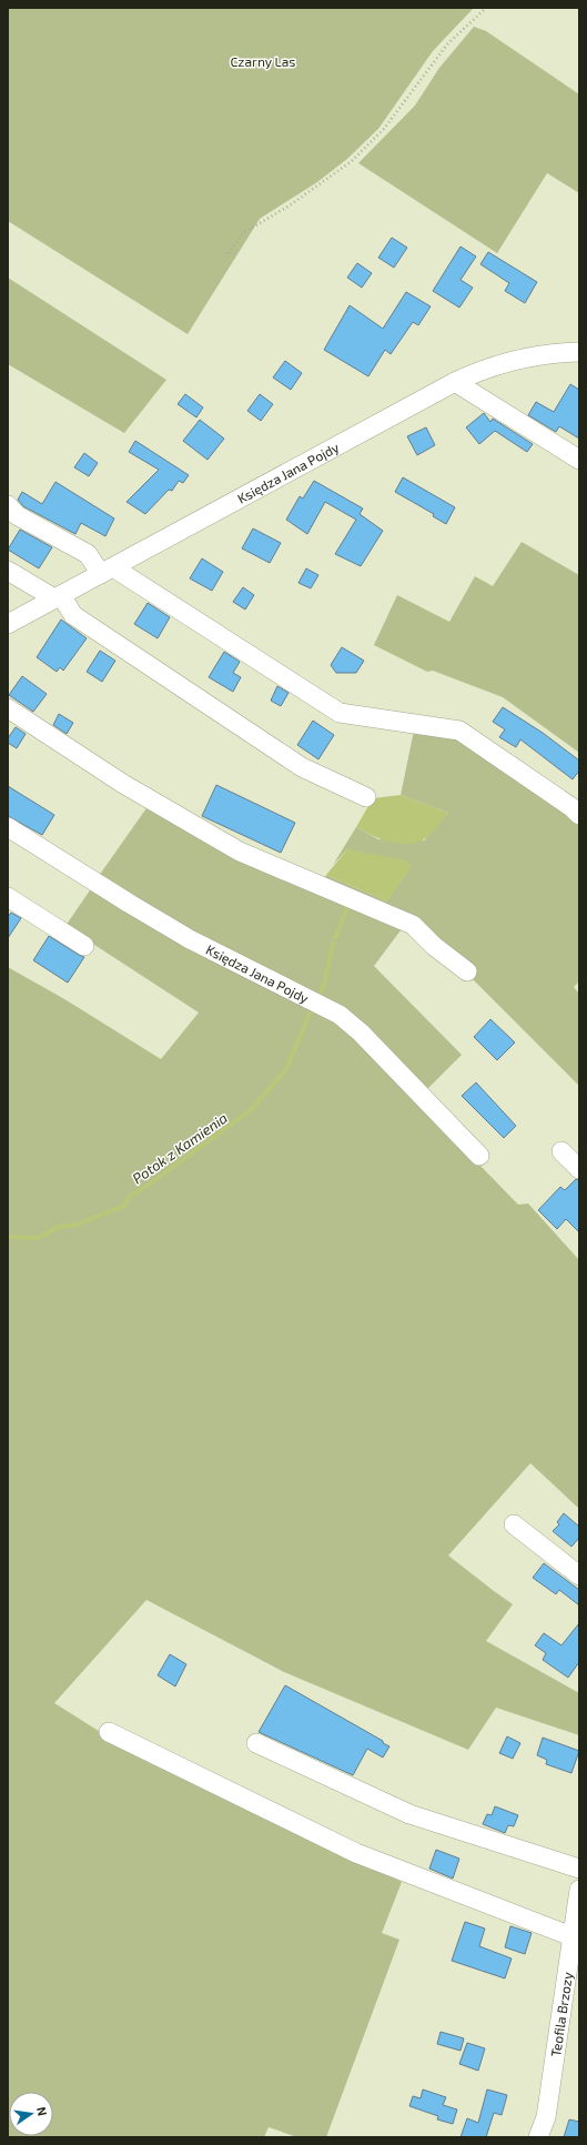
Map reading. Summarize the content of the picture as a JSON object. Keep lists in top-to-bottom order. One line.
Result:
{"streets":{"street":["Księdza Jana Pojdy","Teofila Brzozy"]},"water":["Potok z Kamienia"],"parks":["Czarny Las"],"north":"right"}
